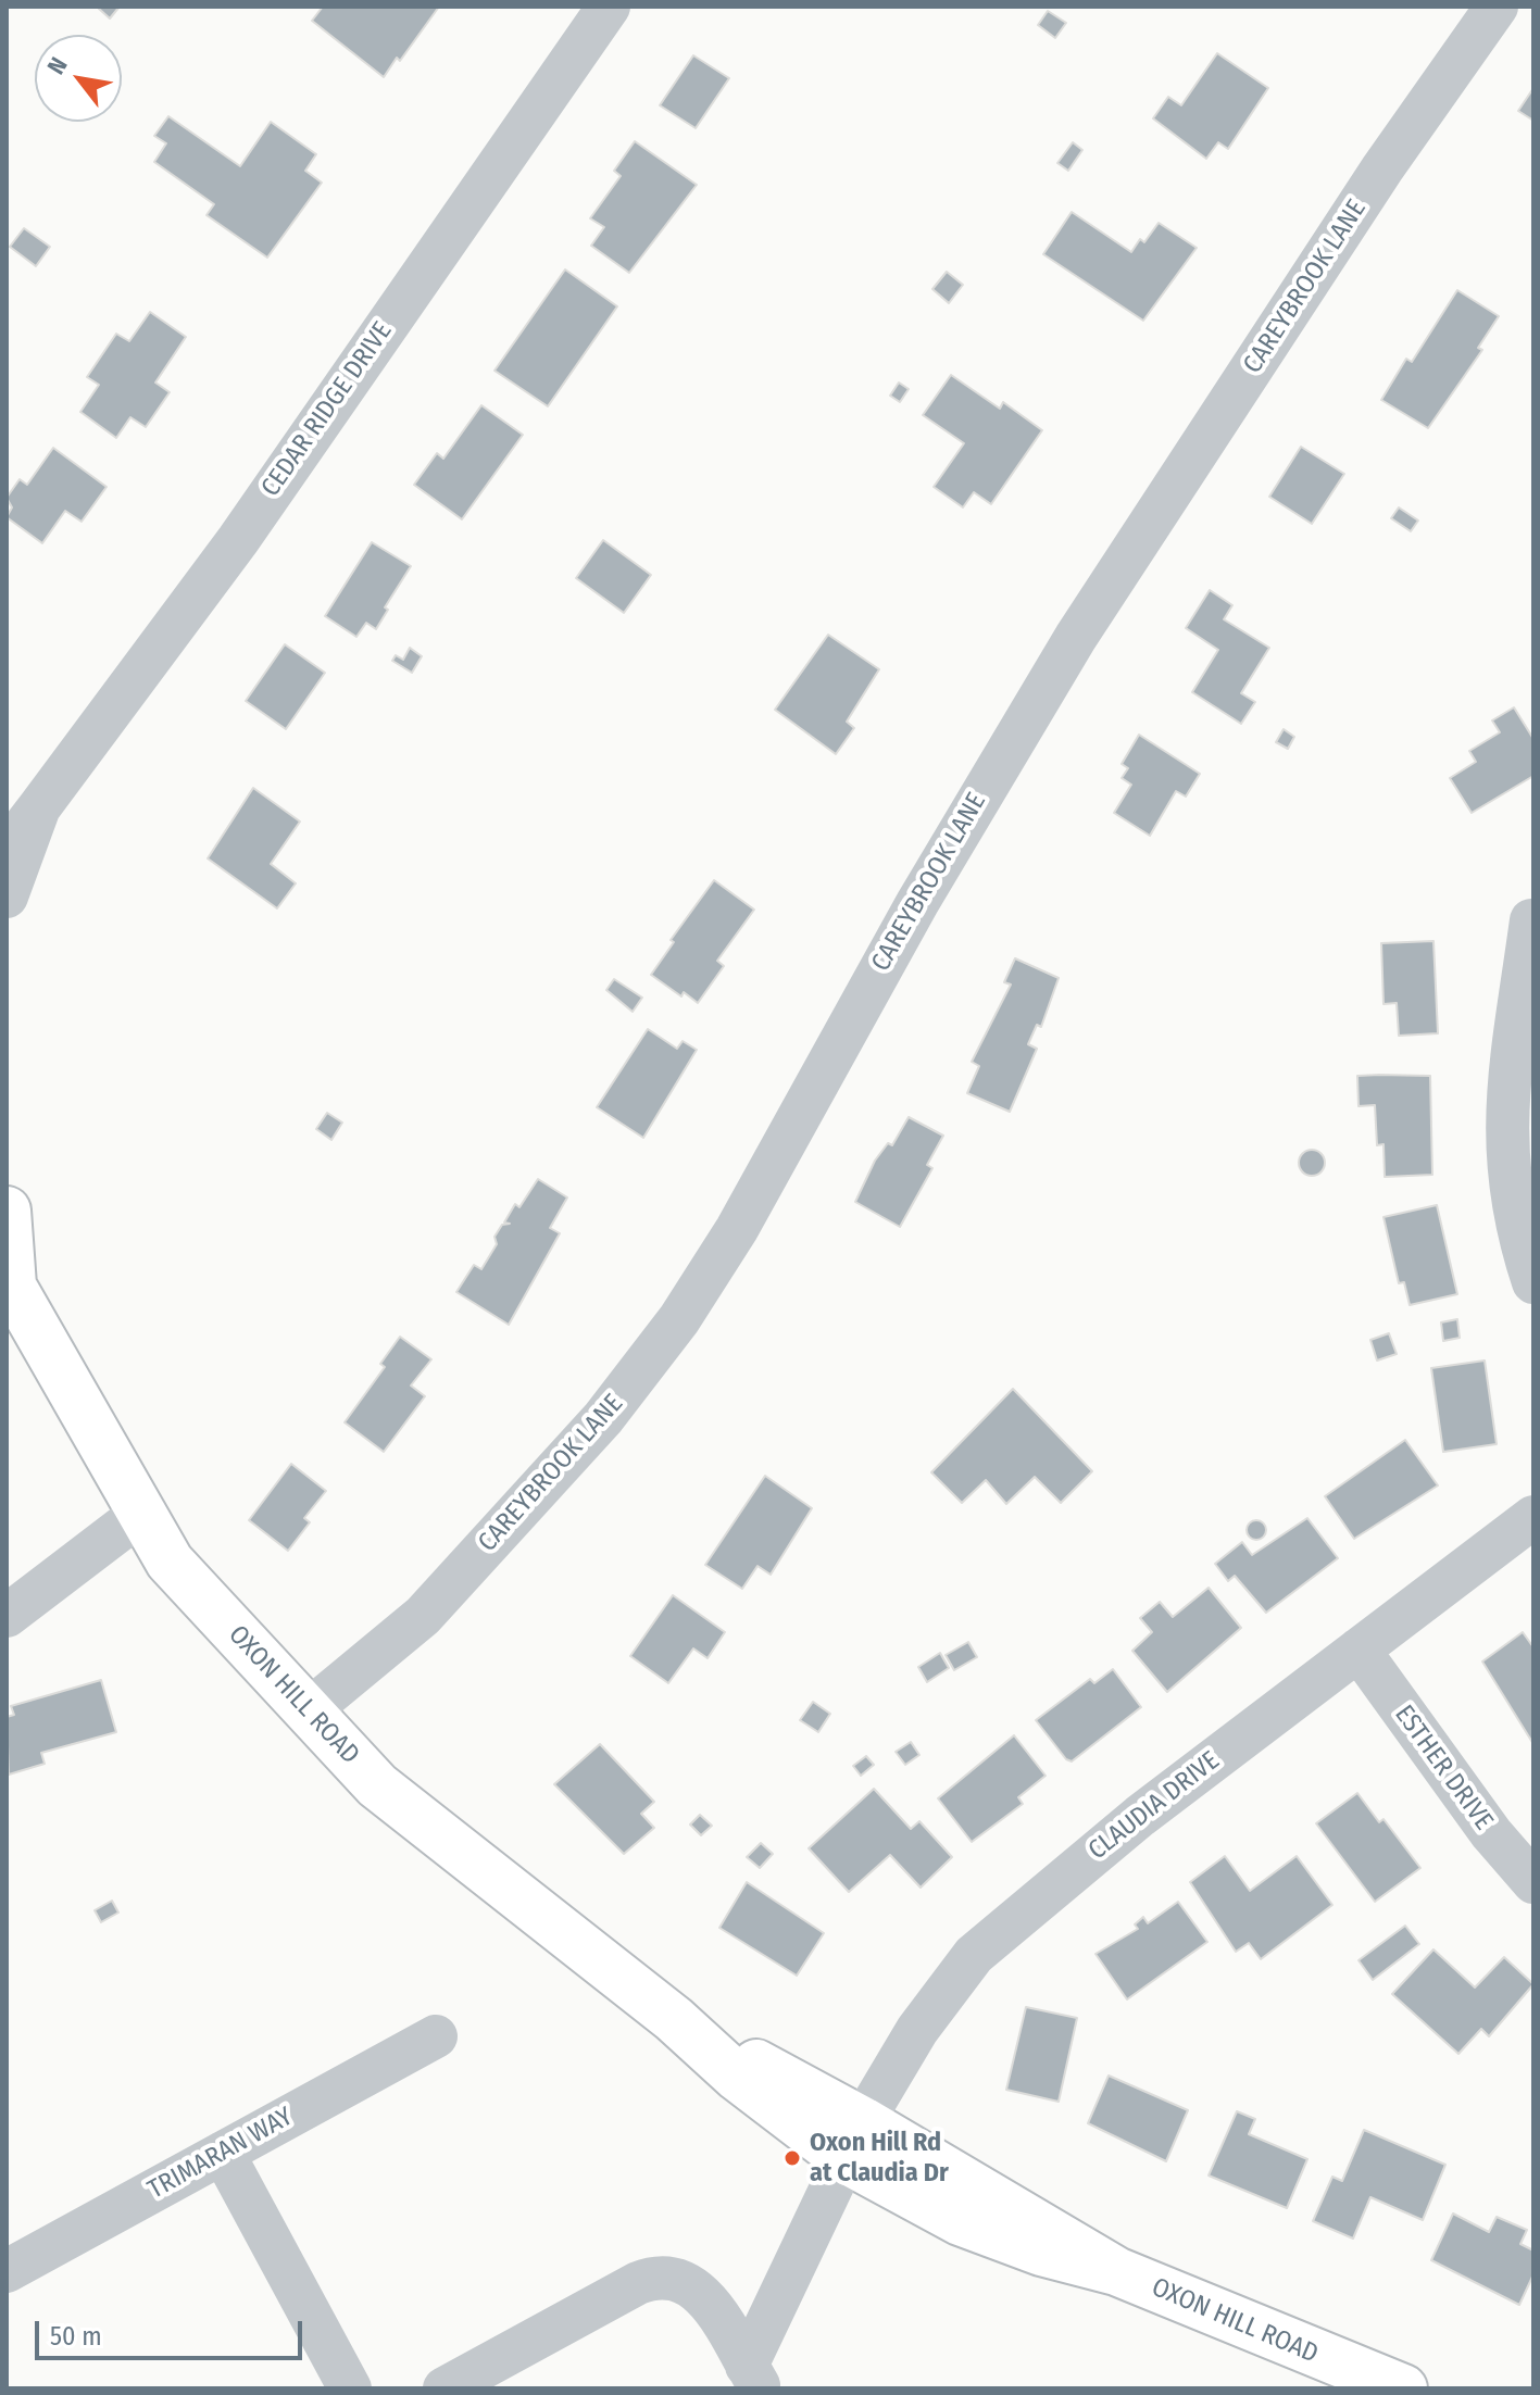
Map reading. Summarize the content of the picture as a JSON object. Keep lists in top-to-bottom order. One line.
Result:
{"streets":{"main road":["OXON HILL ROAD"],"street":["CAREYBROOK LANE","CEDAR RIDGE DRIVE","ESTHER DRIVE","CLAUDIA DRIVE","TRIMARAN WAY"]},"crossings":[["CAREYBROOK LANE","OXON HILL ROAD"],["OXON HILL ROAD","CLAUDIA DRIVE"],["ESTHER DRIVE","CLAUDIA DRIVE"]],"places":["Oxon Hill Rd at Claudia Dr"],"scale_bar":"50 m","north":"top left"}
